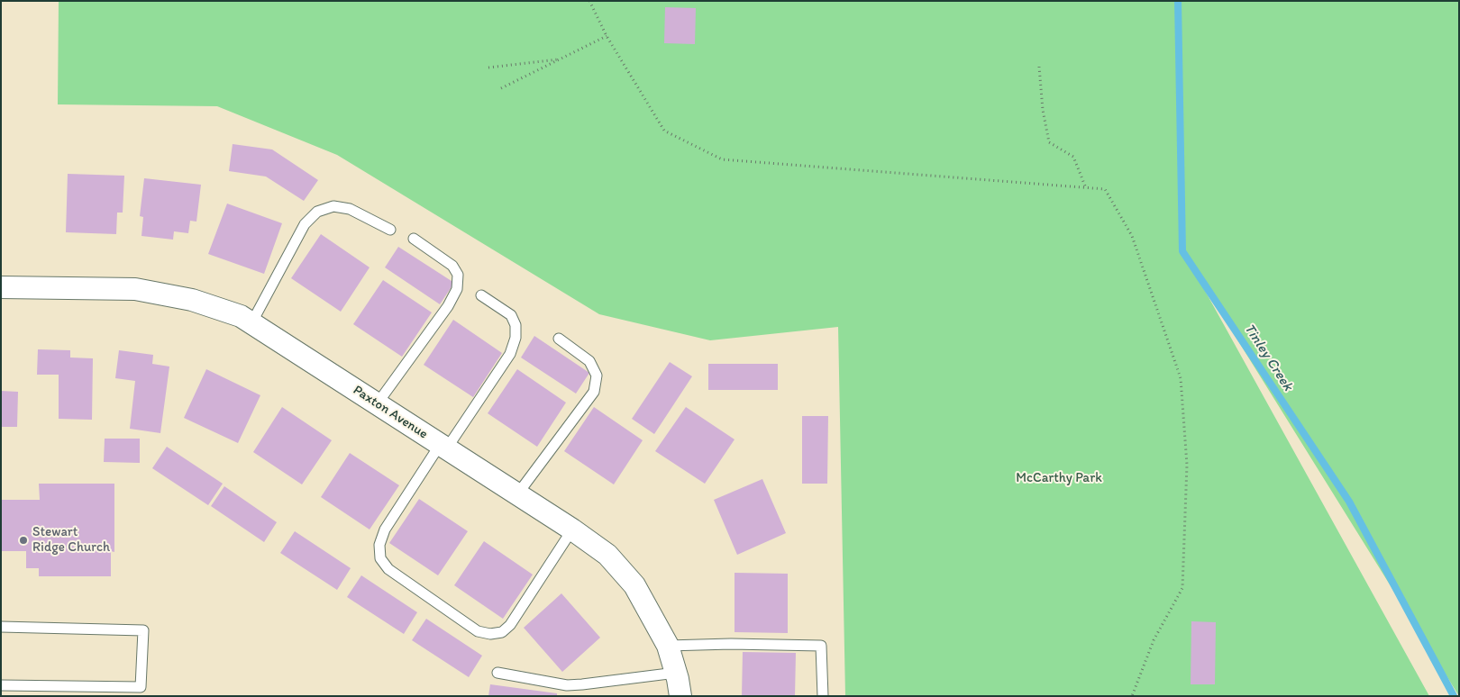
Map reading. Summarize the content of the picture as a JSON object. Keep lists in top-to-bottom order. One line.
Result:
{"streets":{"street":["Paxton Avenue"]},"water":["Tinley Creek"],"parks":["McCarthy Park"],"places":["Stewart Ridge Church"]}
